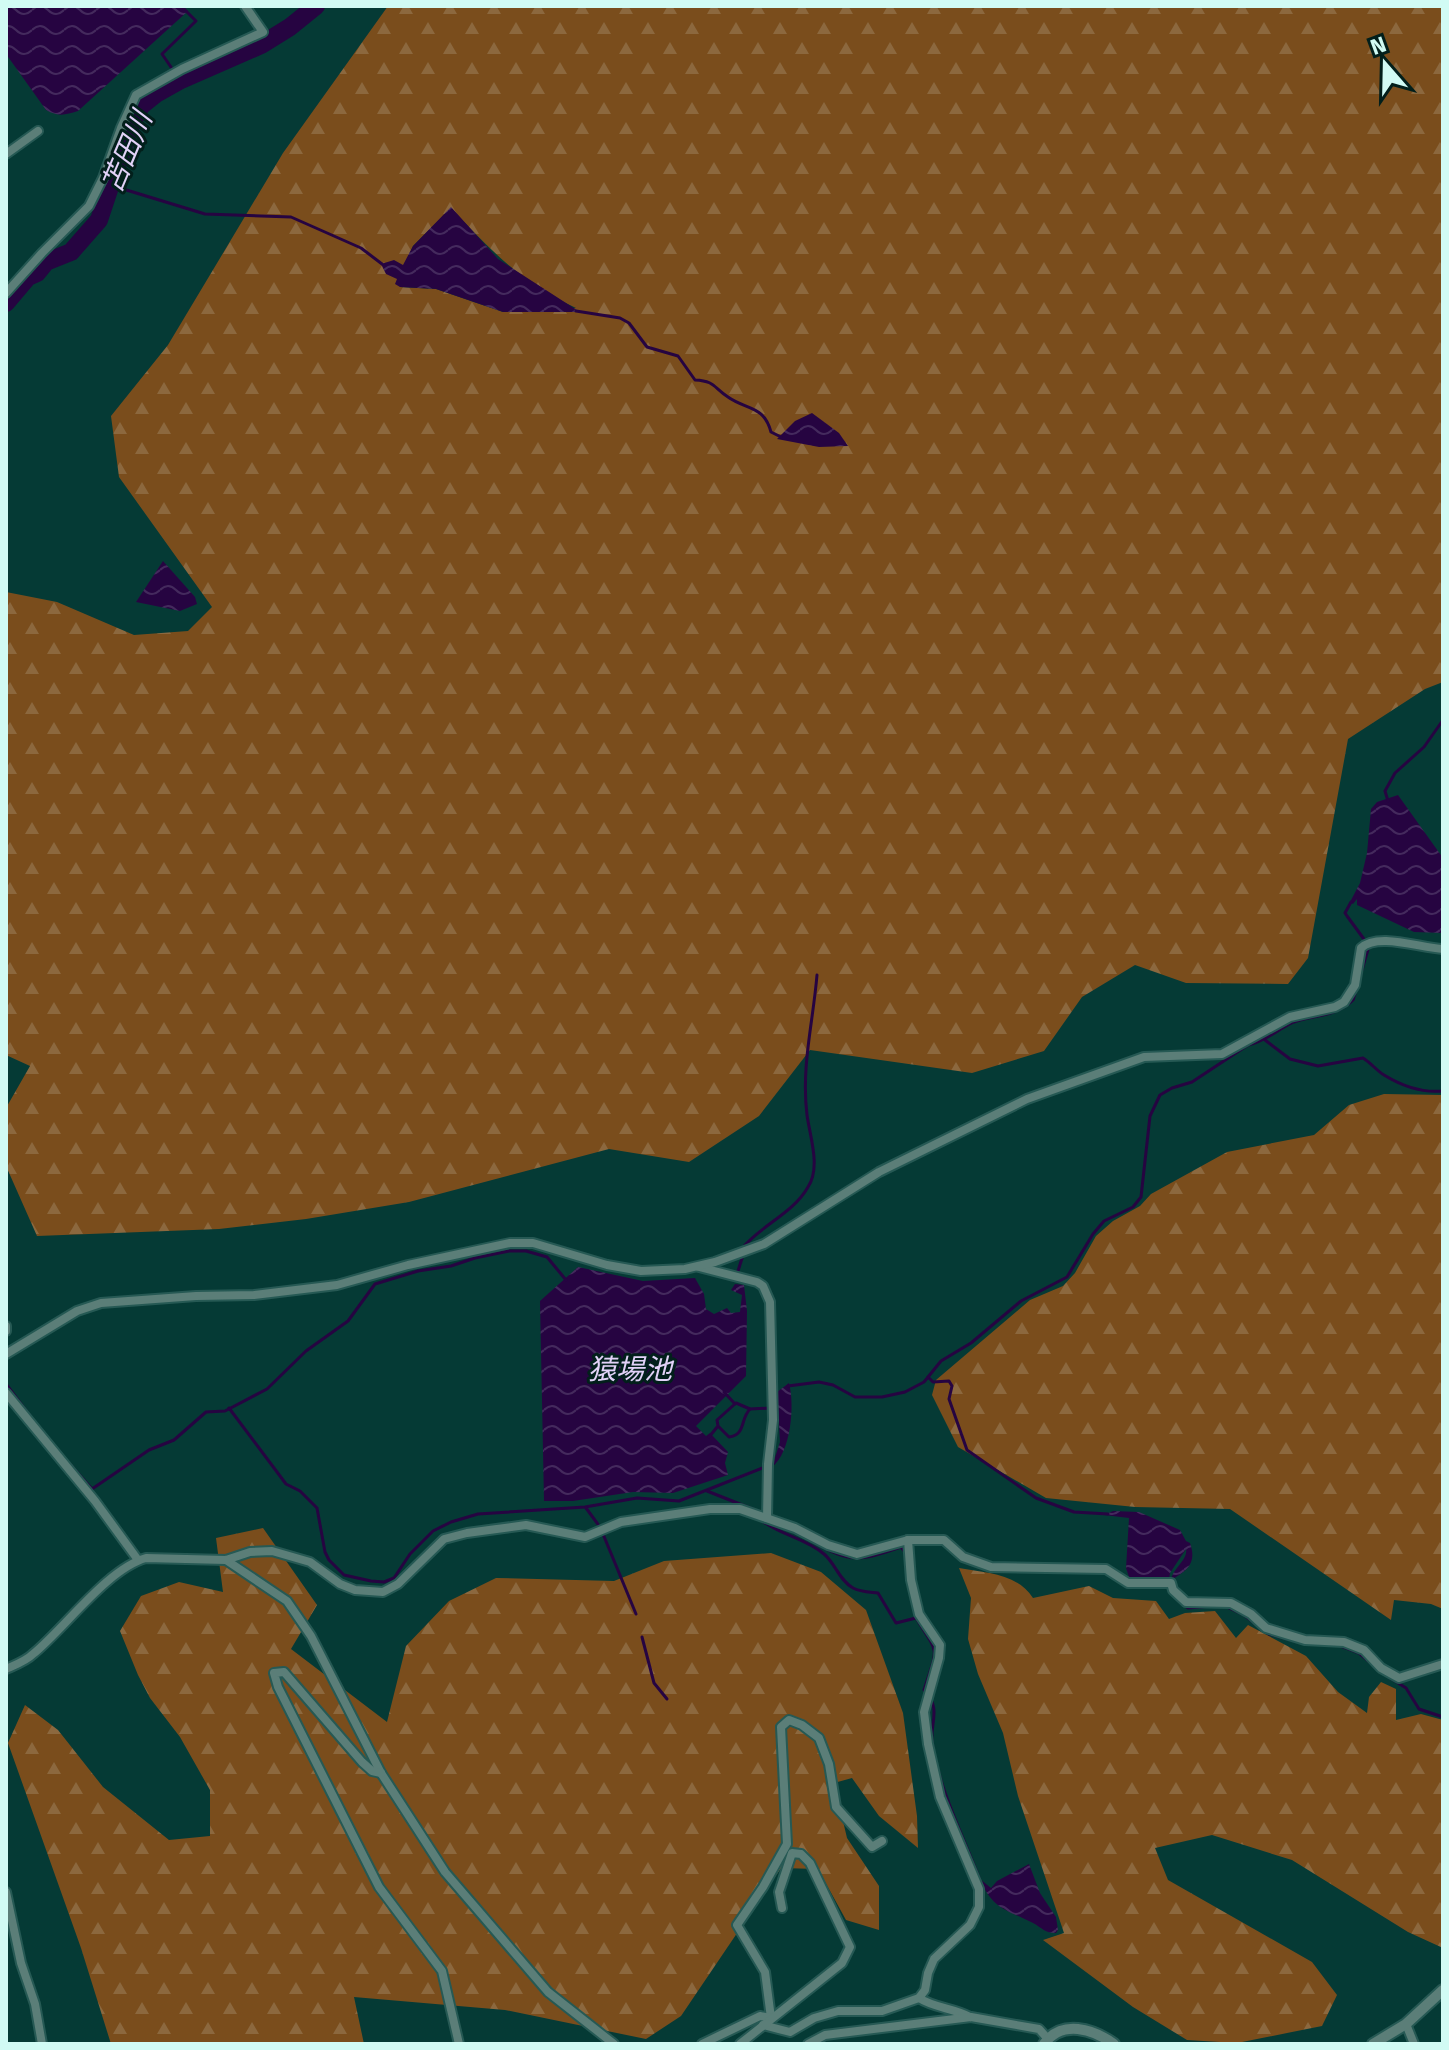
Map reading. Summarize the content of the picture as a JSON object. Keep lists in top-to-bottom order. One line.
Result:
{"water":["苫田川","猿場池"],"north":"top"}
